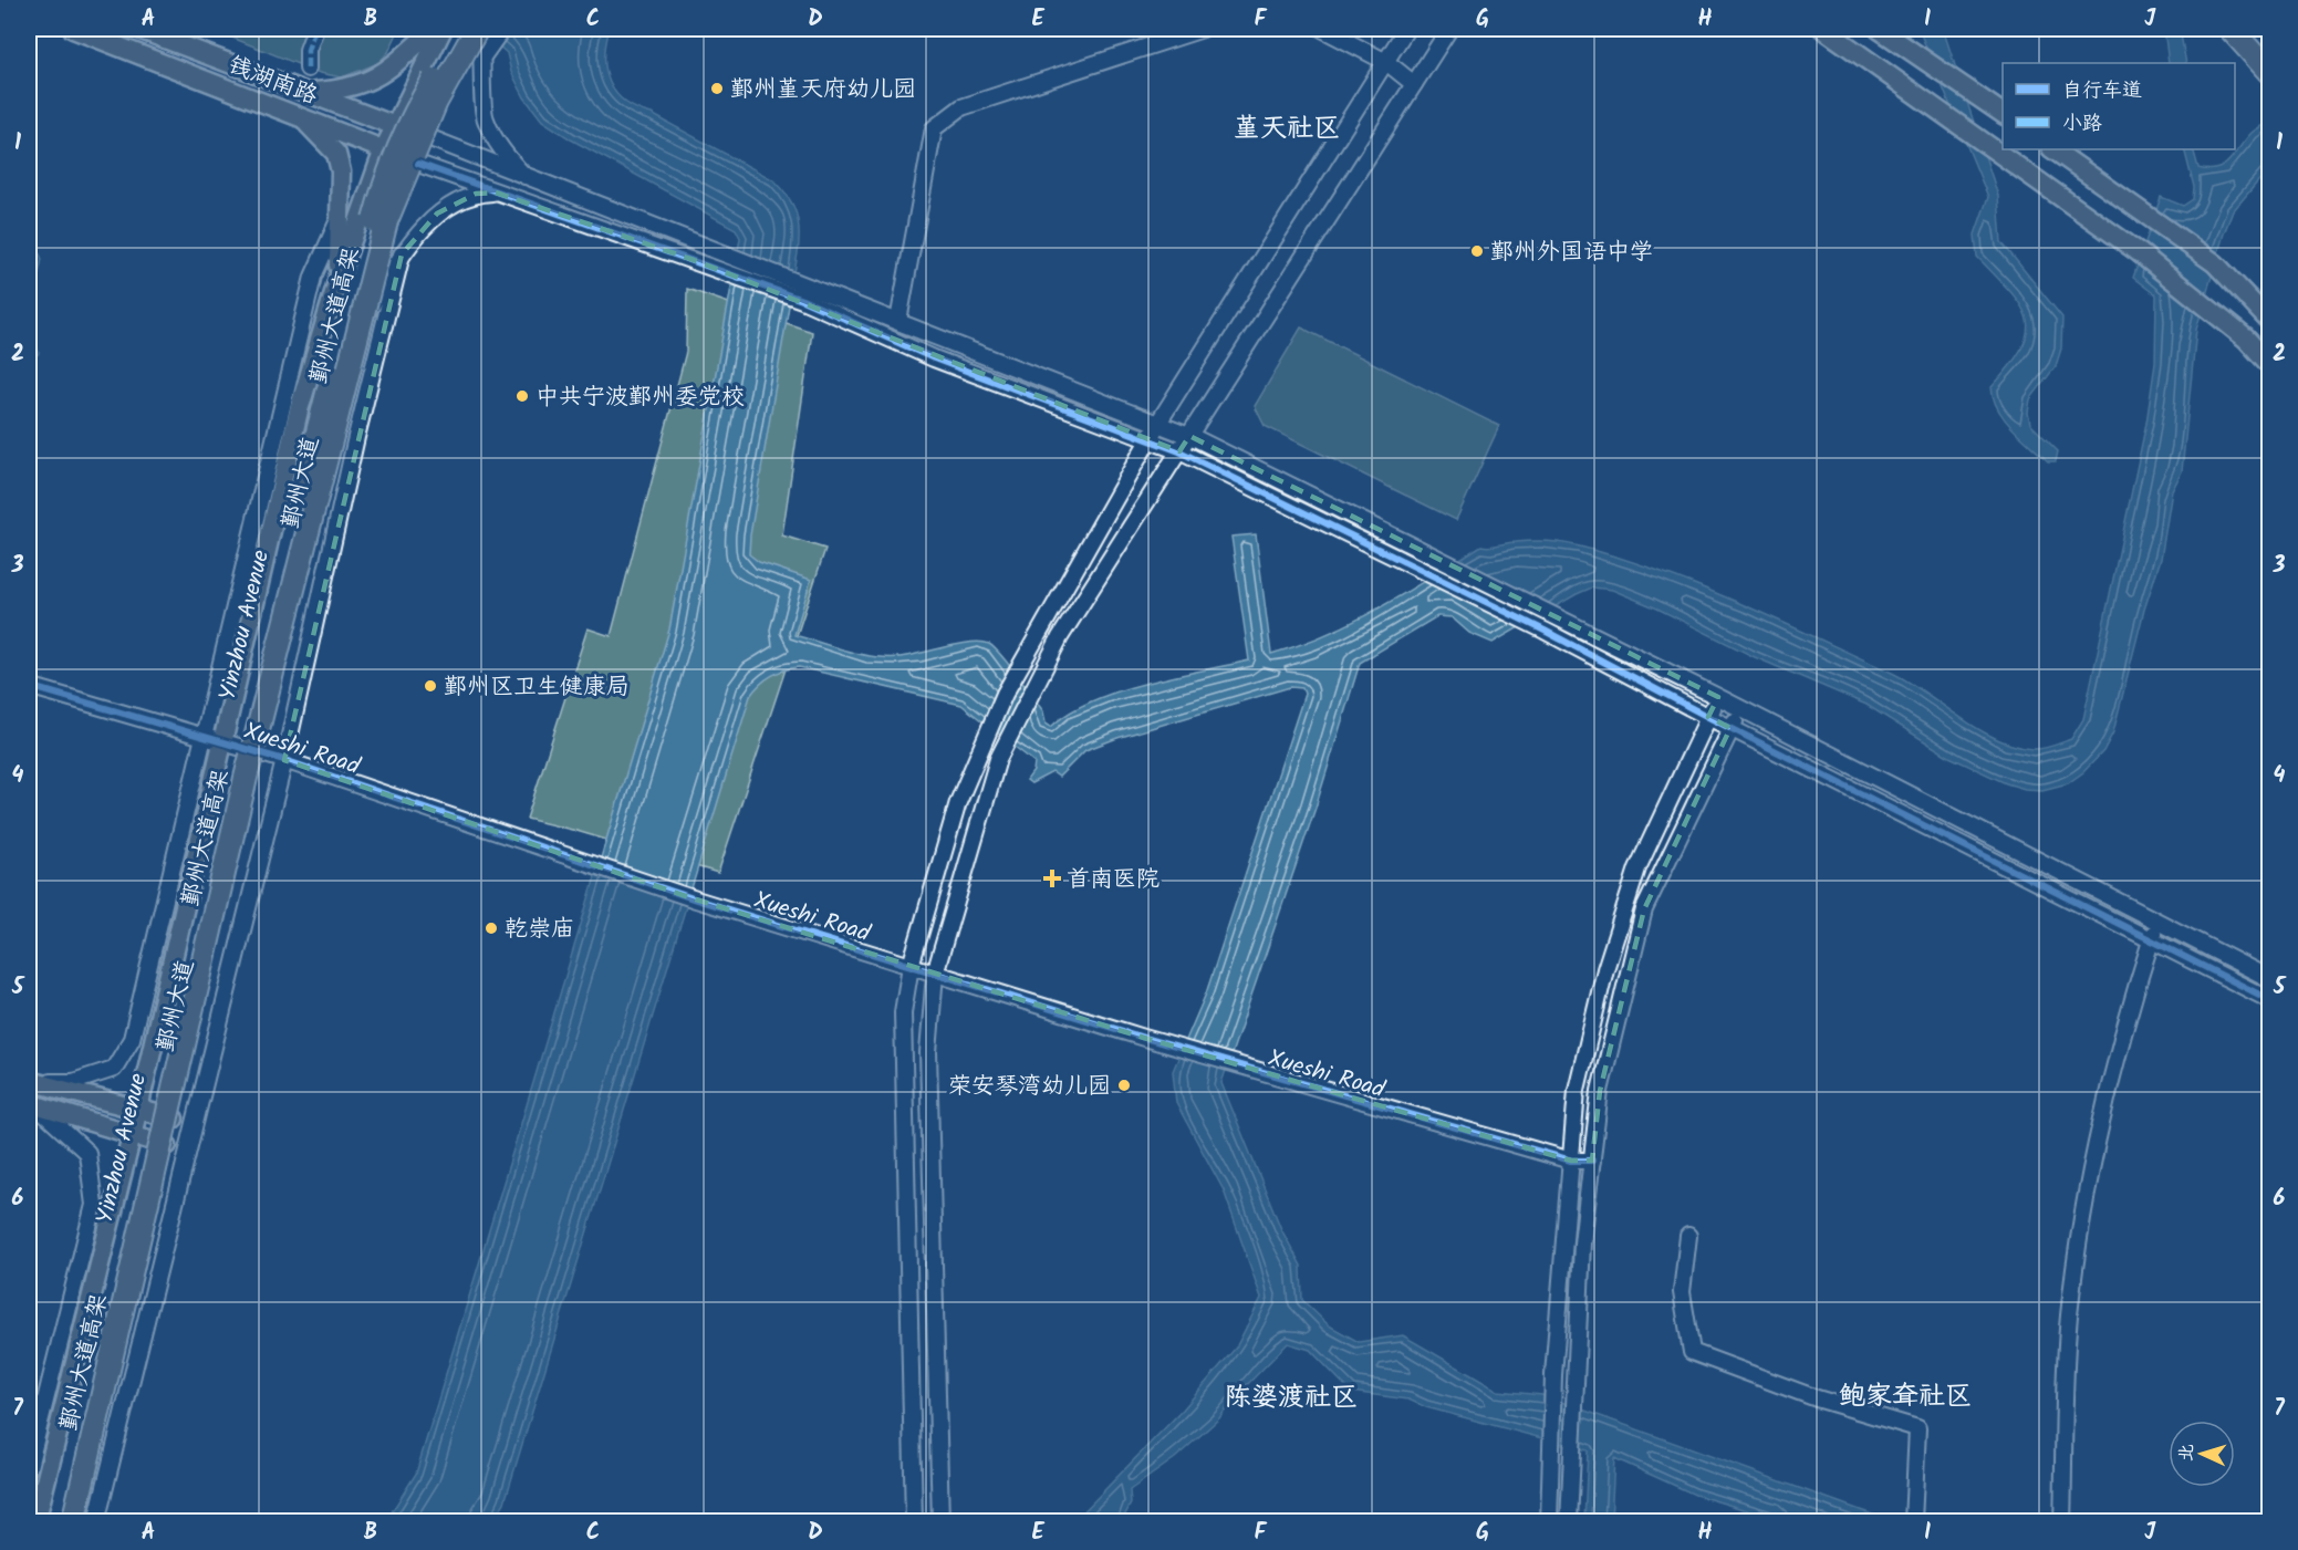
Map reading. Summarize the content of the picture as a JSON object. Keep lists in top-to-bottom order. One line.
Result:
{"streets":{"highway":["鄞州大道高架","Yinzhou Avenue"],"main road":["钱湖南路","鄞州大道"],"street":["Xueshi Road"]},"crossings":[["钱湖南路","鄞州大道"],["钱湖南路","Yinzhou Avenue"],["鄞州大道高架","鄞州大道"],["鄞州大道高架","Yinzhou Avenue"],["鄞州大道","Yinzhou Avenue"],["鄞州大道","Xueshi Road"],["Yinzhou Avenue","Xueshi Road"]],"districts":["堇天社区","鲍家耷社区","陈婆渡社区"],"places":{"other":["鄞州堇天府幼儿园","鄞州外国语中学","中共宁波鄞州委党校","鄞州区卫生健康局","乾崇庙","荣安琴湾幼儿园"],"health":["首南医院"]},"legend":["自行车道","小路"],"north":"left","grid":{"columns":["A","B","C","D","E","F","G","H","I","J"],"rows":["1","2","3","4","5","6","7"]}}
